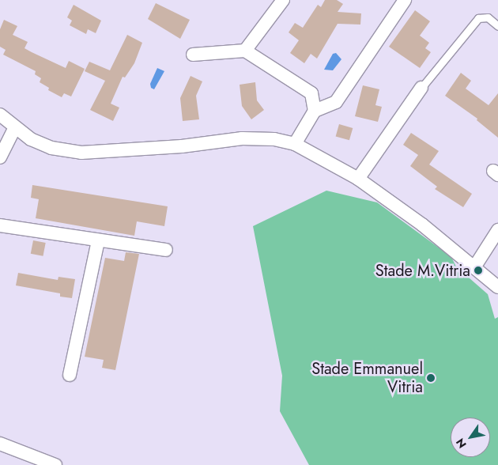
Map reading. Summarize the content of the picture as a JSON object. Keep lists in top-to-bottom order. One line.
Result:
{"places":["Stade M.Vitria","Stade Emmanuel Vitria"],"north":"bottom left"}
